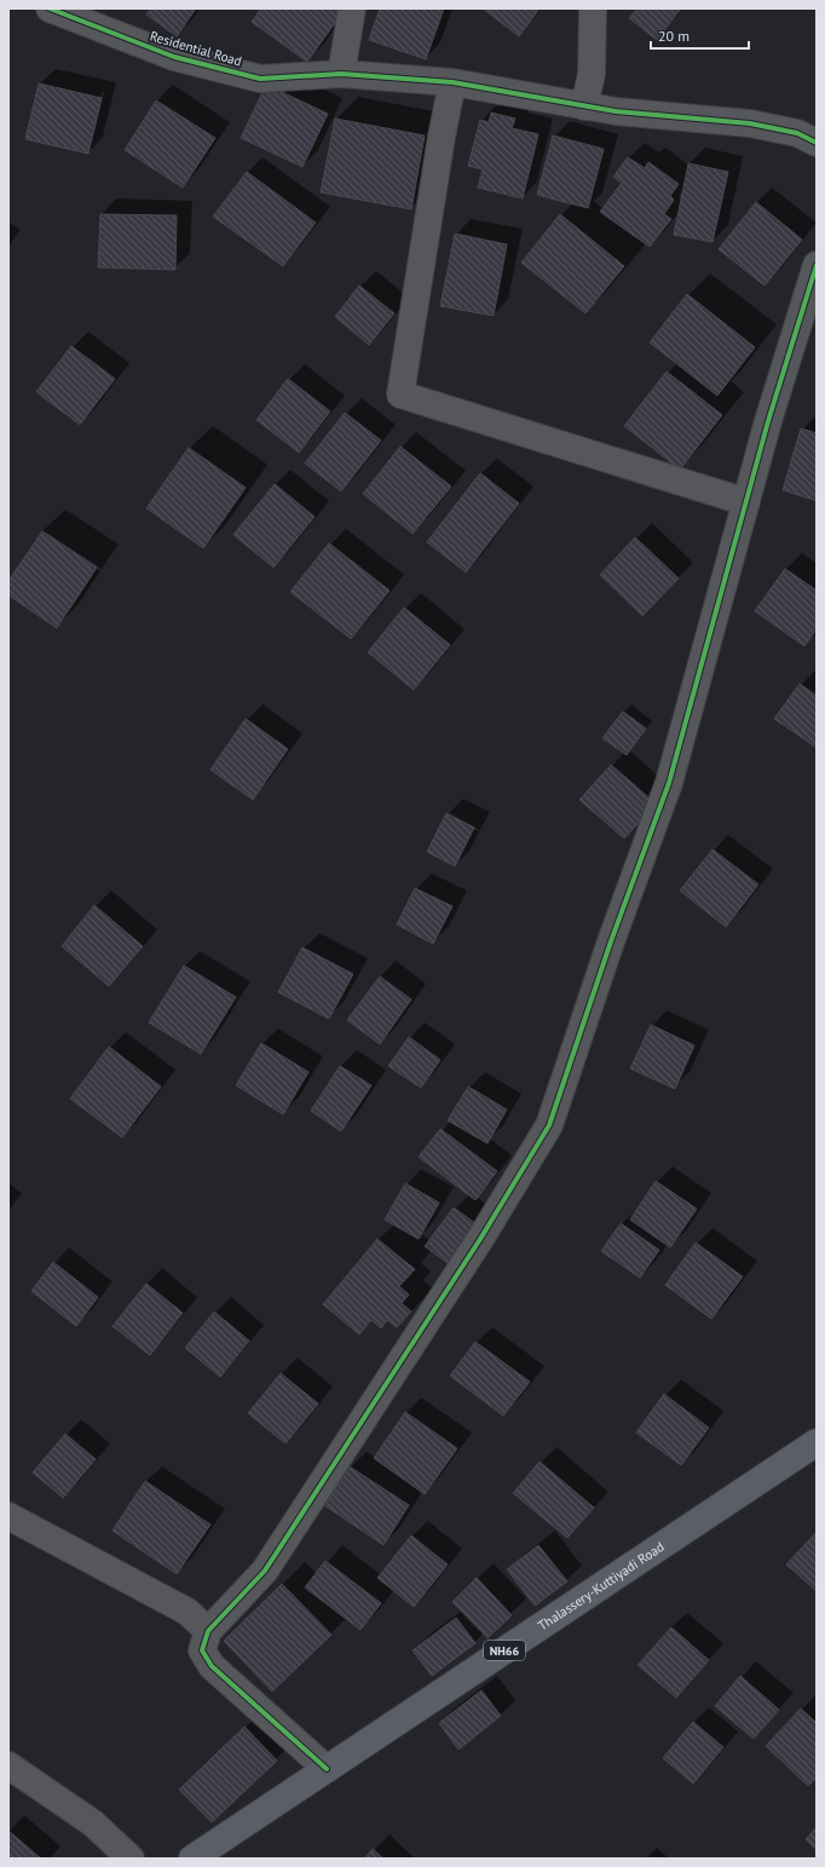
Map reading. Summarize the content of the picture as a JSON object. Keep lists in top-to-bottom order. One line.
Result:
{"streets":{"main road":["Thalassery-Kuttiyadi Road","NH66"],"street":["Residential Road"]},"scale_bar":"20 m"}
